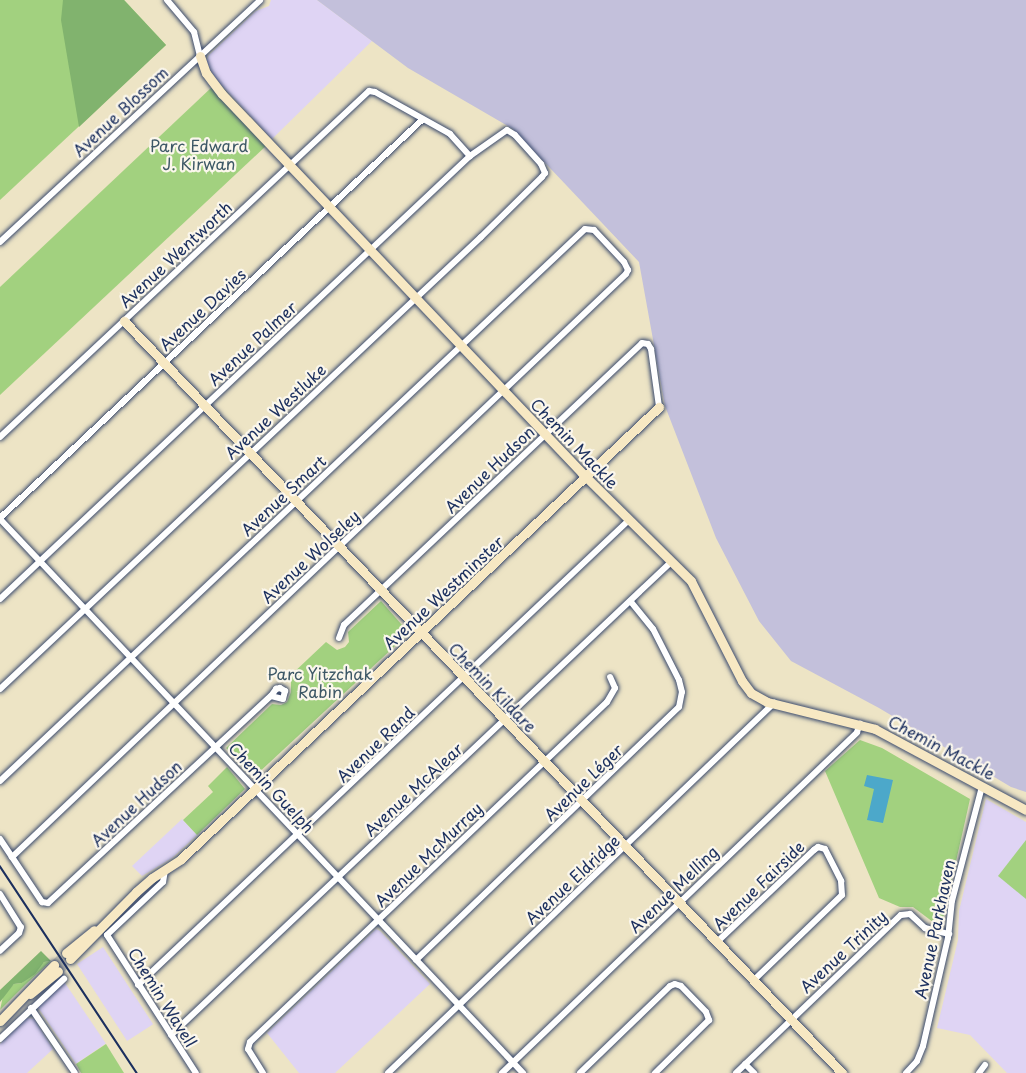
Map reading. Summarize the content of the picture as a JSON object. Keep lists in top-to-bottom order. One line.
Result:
{"streets":{"street":["Avenue Blossom","Avenue Wentworth","Avenue Davies","Avenue Palmer","Avenue Westluke","Chemin Mackle","Avenue Hudson","Avenue Smart","Avenue Wolseley","Avenue Westminster","Chemin Kildare","Avenue Rand","Avenue Léger","Chemin Guelph","Avenue McAlear","Avenue McMurray","Avenue Eldridge","Avenue Fairside","Avenue Melling","Avenue Parkhaven","Avenue Trinity","Chemin Wavell"]},"crossings":[["Avenue Blossom","Chemin Mackle"],["Avenue Wentworth","Avenue Davies"],["Avenue Wentworth","Chemin Mackle"],["Avenue Wentworth","Chemin Kildare"],["Avenue Davies","Chemin Mackle"],["Avenue Davies","Chemin Kildare"],["Avenue Davies","Chemin Guelph"],["Avenue Palmer","Avenue Westluke"],["Avenue Palmer","Chemin Mackle"],["Avenue Palmer","Chemin Kildare"],["Avenue Palmer","Chemin Guelph"],["Avenue Westluke","Chemin Mackle"],["Avenue Westluke","Chemin Kildare"],["Avenue Westluke","Chemin Guelph"],["Chemin Mackle","Avenue Hudson"],["Chemin Mackle","Avenue Smart"],["Chemin Mackle","Avenue Wolseley"],["Chemin Mackle","Avenue Westminster"],["Chemin Mackle","Avenue Rand"],["Chemin Mackle","Avenue McAlear"],["Chemin Mackle","Avenue Eldridge"],["Chemin Mackle","Avenue Melling"],["Chemin Mackle","Avenue Parkhaven"],["Avenue Hudson","Avenue Wolseley"],["Avenue Hudson","Avenue Westminster"],["Avenue Hudson","Chemin Kildare"],["Avenue Hudson","Chemin Guelph"],["Avenue Smart","Avenue Wolseley"],["Avenue Smart","Chemin Kildare"],["Avenue Smart","Chemin Guelph"],["Avenue Wolseley","Chemin Kildare"],["Avenue Wolseley","Chemin Guelph"],["Avenue Westminster","Chemin Kildare"],["Avenue Westminster","Chemin Guelph"],["Avenue Westminster","Chemin Wavell"],["Chemin Kildare","Avenue Rand"],["Chemin Kildare","Avenue Léger"],["Chemin Kildare","Avenue McAlear"],["Chemin Kildare","Avenue McMurray"],["Chemin Kildare","Avenue Eldridge"],["Chemin Kildare","Avenue Fairside"],["Chemin Kildare","Avenue Melling"],["Chemin Kildare","Avenue Trinity"],["Avenue Rand","Chemin Guelph"],["Avenue Rand","Chemin Wavell"],["Avenue Léger","Chemin Guelph"],["Avenue Léger","Avenue McAlear"],["Chemin Guelph","Avenue McAlear"],["Chemin Guelph","Avenue McMurray"],["Chemin Guelph","Avenue Eldridge"],["Chemin Guelph","Avenue Melling"],["Avenue McAlear","Chemin Wavell"],["Avenue Parkhaven","Avenue Trinity"]],"parks":["Parc Edward J. Kirwan","Parc Yitzchak Rabin"]}
